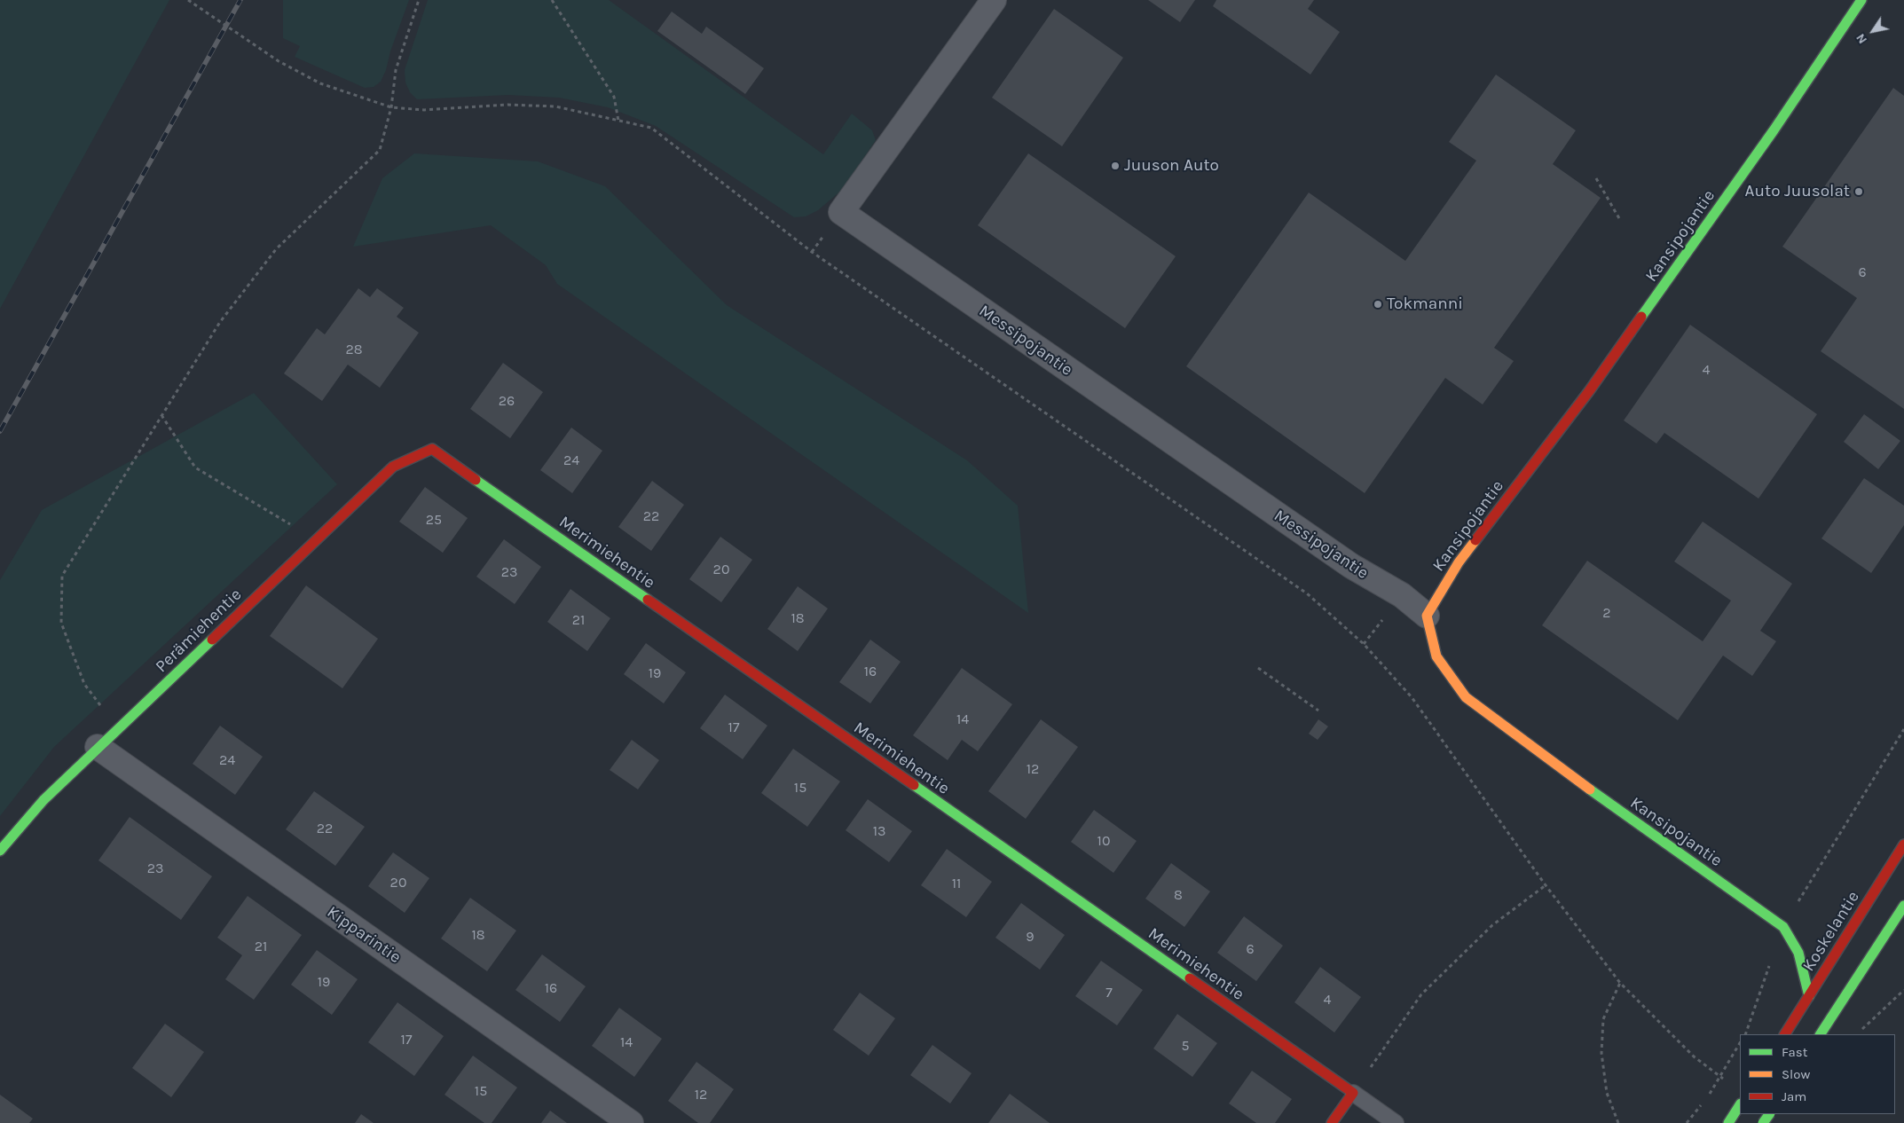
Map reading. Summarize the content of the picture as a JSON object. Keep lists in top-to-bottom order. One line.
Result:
{"streets":{"street":["Kansipojantie","Messipojantie","Merimiehentie","Perämiehentie","Koskelantie","Kipparintie"]},"crossings":[["Kansipojantie","Messipojantie"],["Kansipojantie","Koskelantie"],["Merimiehentie","Perämiehentie"],["Perämiehentie","Kipparintie"]],"places":["Juuson Auto","Auto Juusolat","Tokmanni"],"house_numbers":["6","28","4","26","24","22","25","20","23","2","18","21","16","19","14","17","24","12","15","22","13","10","23","20","11","8","18","9","21","6","19","16","7","4","17","14","5","15","12"],"legend":["Fast","Slow","Jam"],"north":"bottom left"}
